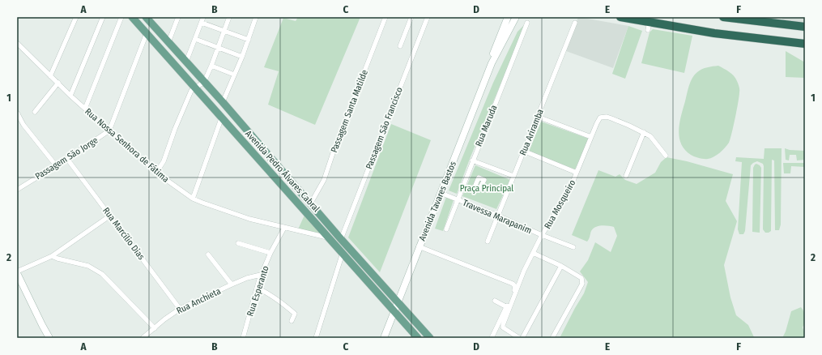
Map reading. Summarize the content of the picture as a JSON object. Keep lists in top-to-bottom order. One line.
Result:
{"streets":{"main road":["Avenida Pedro Álvares Cabral","Avenida Tavares Bastos"],"street":["Passagem Santa Matilde","Rua Maruda","Passagem São Francisco","Rua Ariramba","Rua Nossa Senhora de Fátima","Passagem São Jorge","Rua Mosqueiro","Travessa Marapanim","Rua Marcílio Dias","Rua Esperanto","Rua Anchieta"]},"crossings":[["Passagem Santa Matilde","Avenida Pedro Álvares Cabral"],["Rua Maruda","Travessa Marapanim"],["Passagem São Francisco","Avenida Pedro Álvares Cabral"],["Rua Ariramba","Travessa Marapanim"],["Rua Nossa Senhora de Fátima","Passagem São Jorge"],["Rua Nossa Senhora de Fátima","Avenida Pedro Álvares Cabral"],["Rua Nossa Senhora de Fátima","Rua Esperanto"],["Passagem São Jorge","Rua Marcílio Dias"],["Avenida Pedro Álvares Cabral","Avenida Tavares Bastos"],["Avenida Tavares Bastos","Travessa Marapanim"],["Rua Mosqueiro","Travessa Marapanim"],["Rua Marcílio Dias","Rua Anchieta"],["Rua Esperanto","Rua Anchieta"]],"parks":["Praça Principal"],"grid":{"columns":["A","B","C","D","E","F"],"rows":["1","2"]}}
